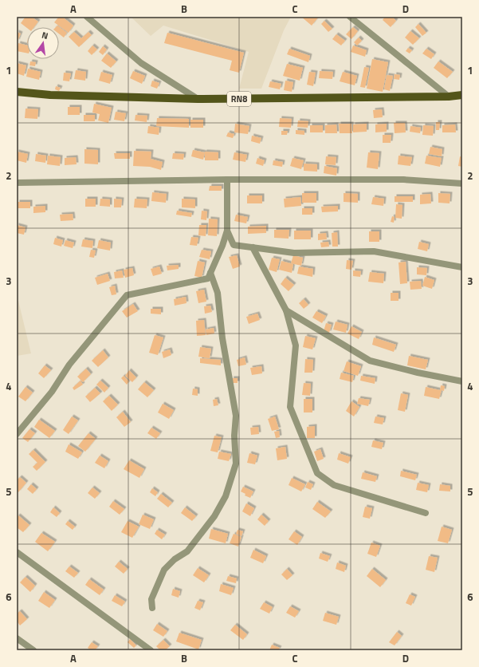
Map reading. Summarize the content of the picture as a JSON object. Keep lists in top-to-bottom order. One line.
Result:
{"streets":{"main road":["RN8"]},"north":"top","grid":{"columns":["A","B","C","D"],"rows":["1","2","3","4","5","6"]}}
